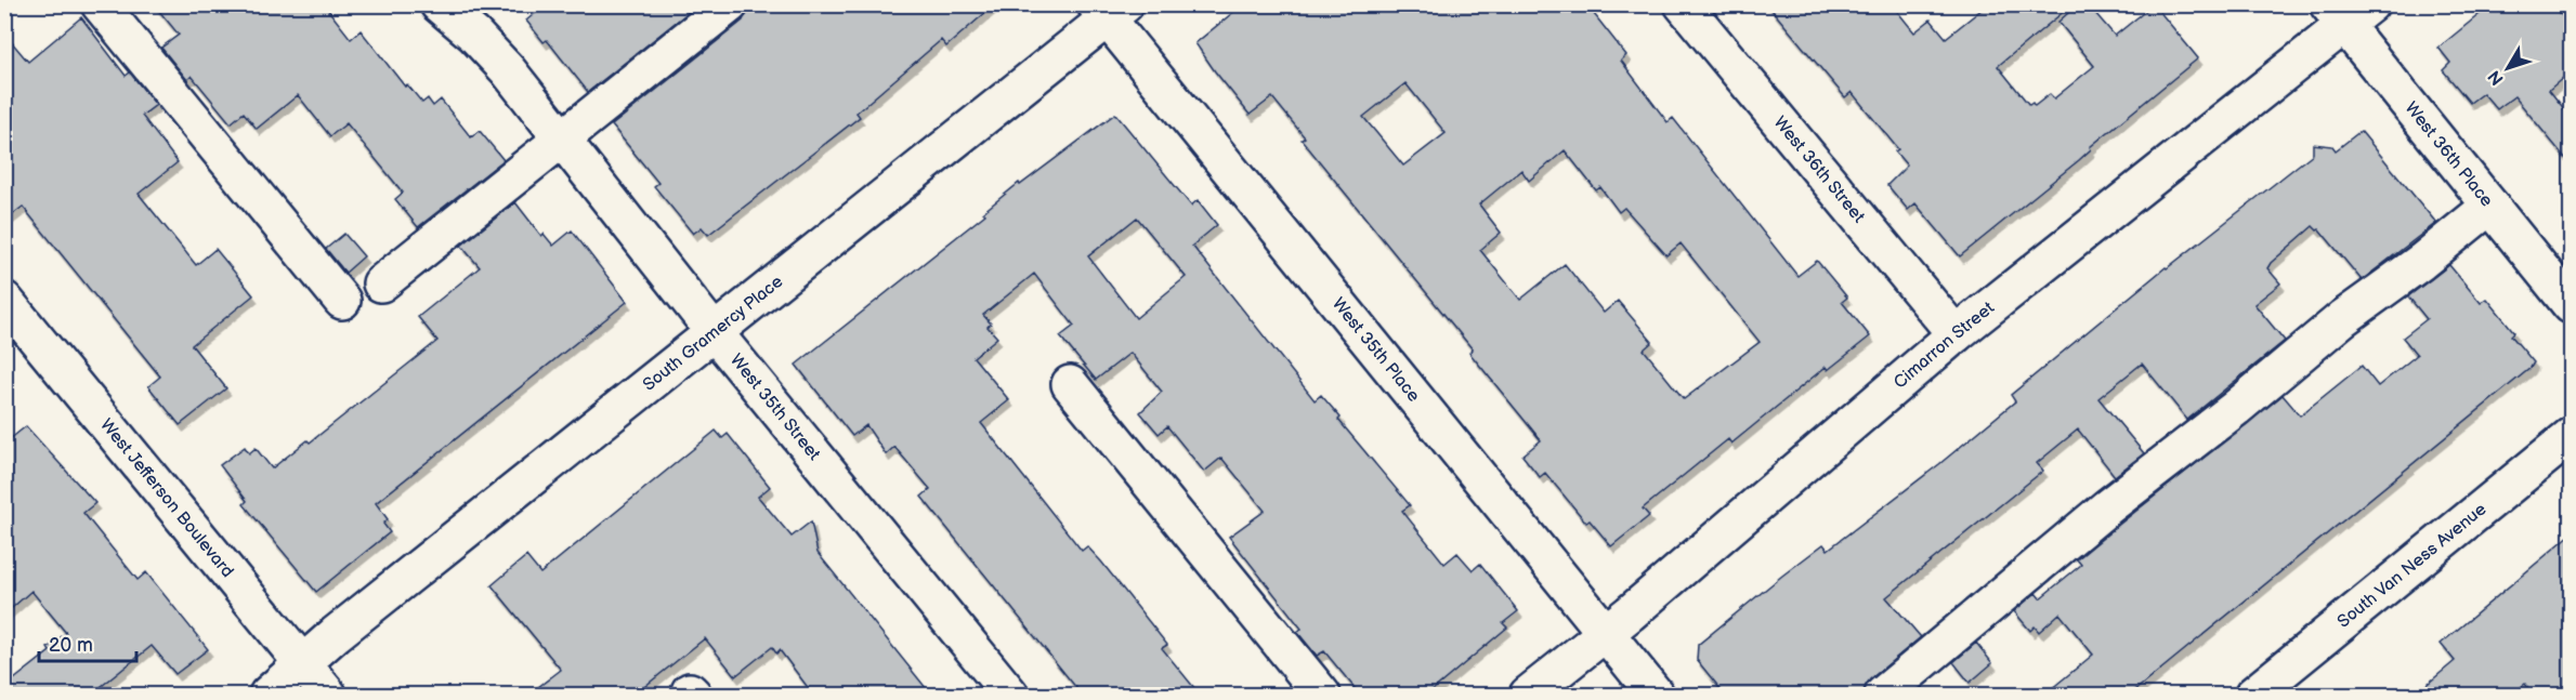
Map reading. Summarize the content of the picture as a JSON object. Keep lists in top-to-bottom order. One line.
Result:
{"streets":{"street":["West 36th Place","West 36th Street","South Gramercy Place","Cimarron Street","West 35th Place","West 35th Street","West Jefferson Boulevard","South Van Ness Avenue"]},"crossings":[["West 36th Place","Cimarron Street"],["West 36th Street","Cimarron Street"],["South Gramercy Place","West 35th Place"],["South Gramercy Place","West 35th Street"],["South Gramercy Place","West Jefferson Boulevard"],["Cimarron Street","West 35th Place"]],"scale_bar":"20 m","north":"bottom left"}
